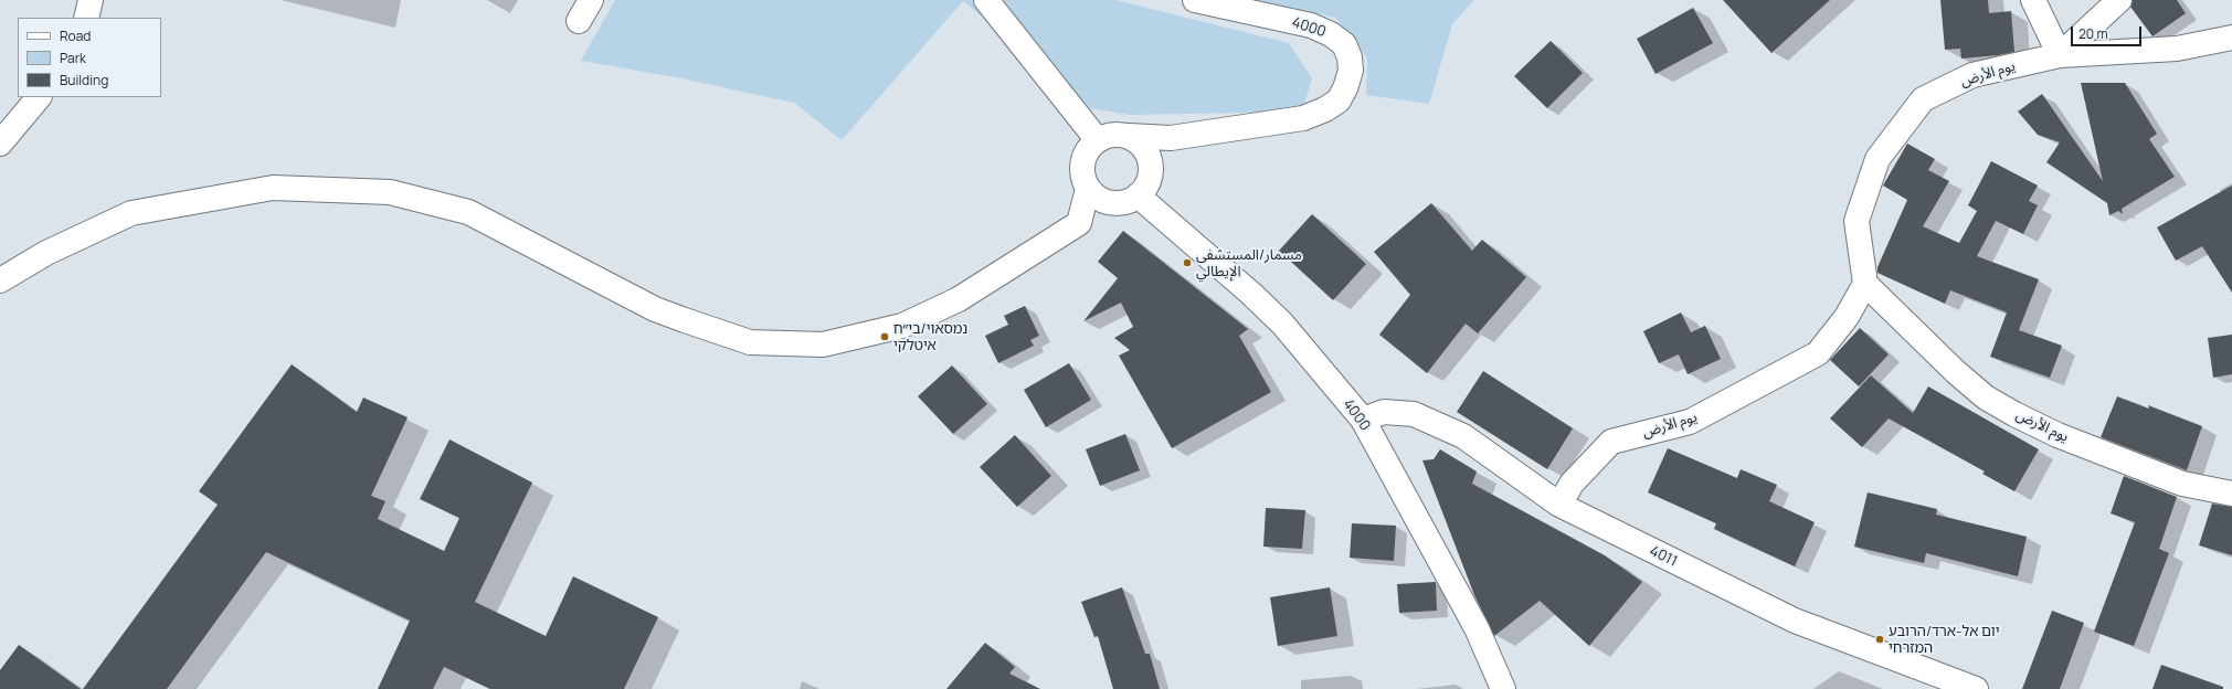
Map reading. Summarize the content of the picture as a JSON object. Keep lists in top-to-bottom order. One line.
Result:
{"streets":{"street":["4000","يوم الأرض","4011"]},"crossings":[["4000","4011"],["يوم الأرض","4011"]],"places":["مسمار/المستشفى الإيطالي","נמסאוי/בי״ח איטלקי","יום אל-ארד/הרובע המזרחי"],"legend":["Road","Park","Building"],"scale_bar":"20 m"}
